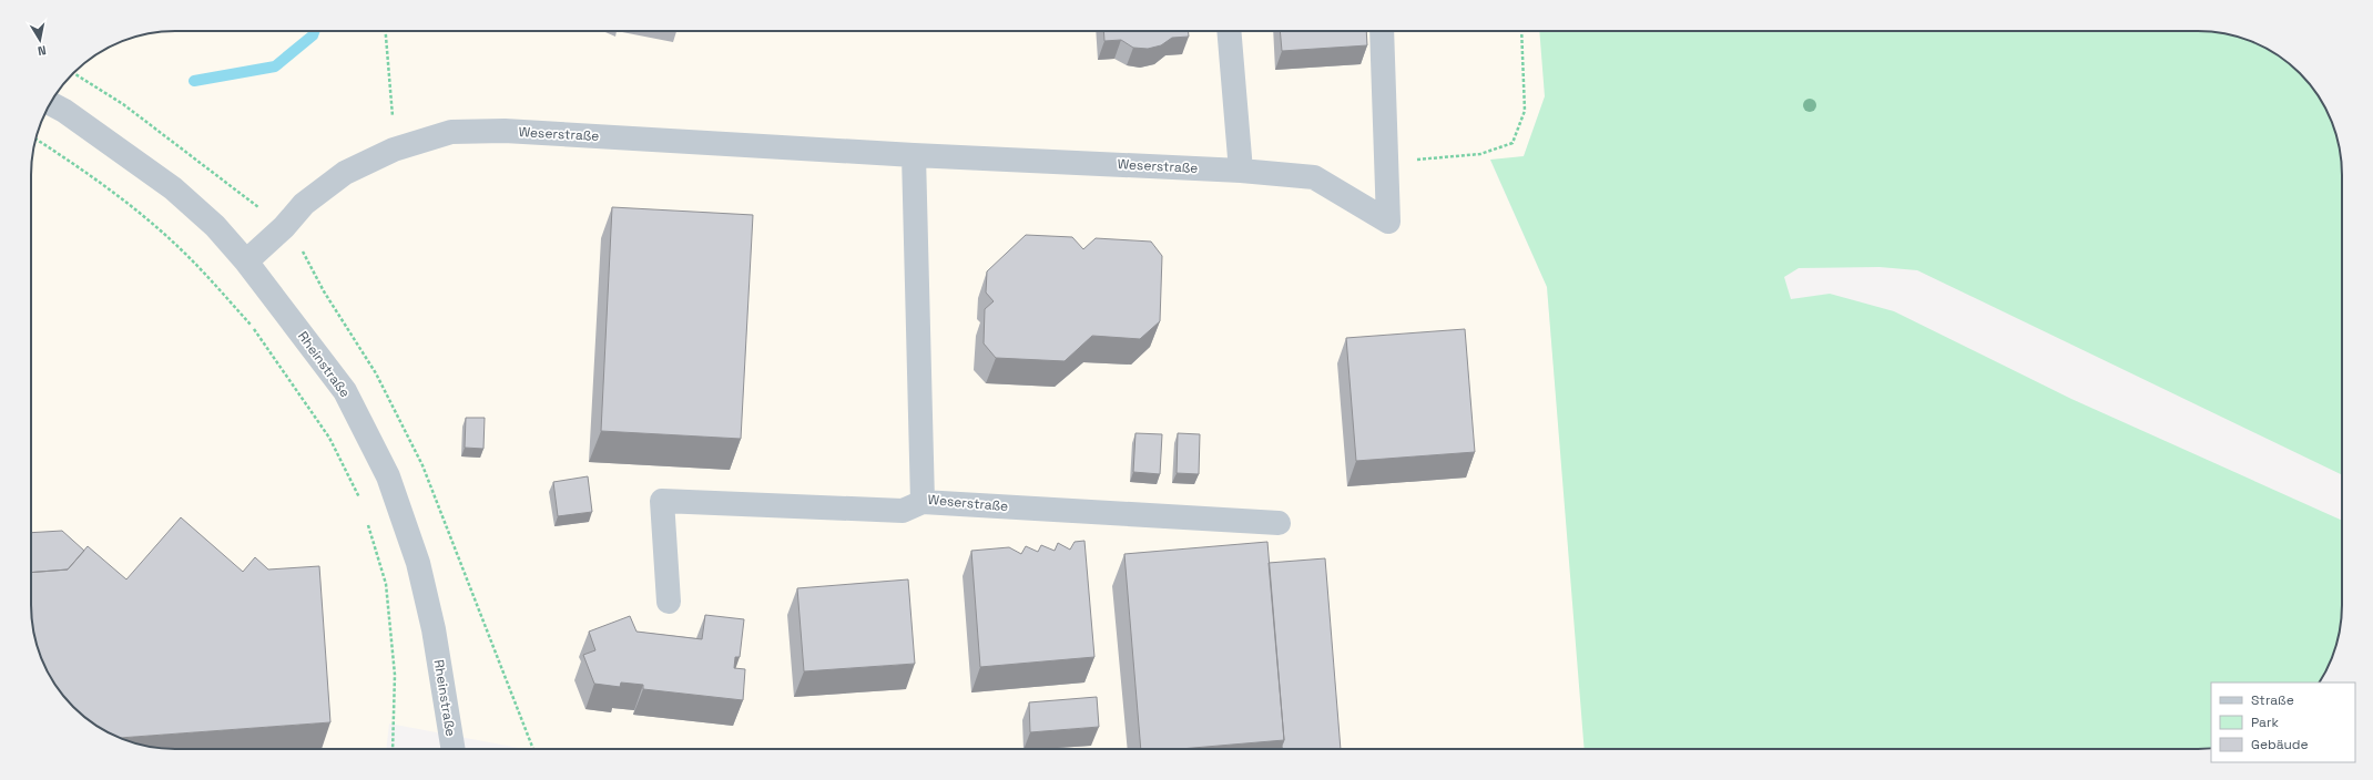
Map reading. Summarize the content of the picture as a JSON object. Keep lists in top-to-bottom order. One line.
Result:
{"streets":{"street":["Weserstraße","Rheinstraße"]},"crossings":[["Weserstraße","Rheinstraße"]],"legend":["Straße","Park","Gebäude"],"north":"bottom"}
